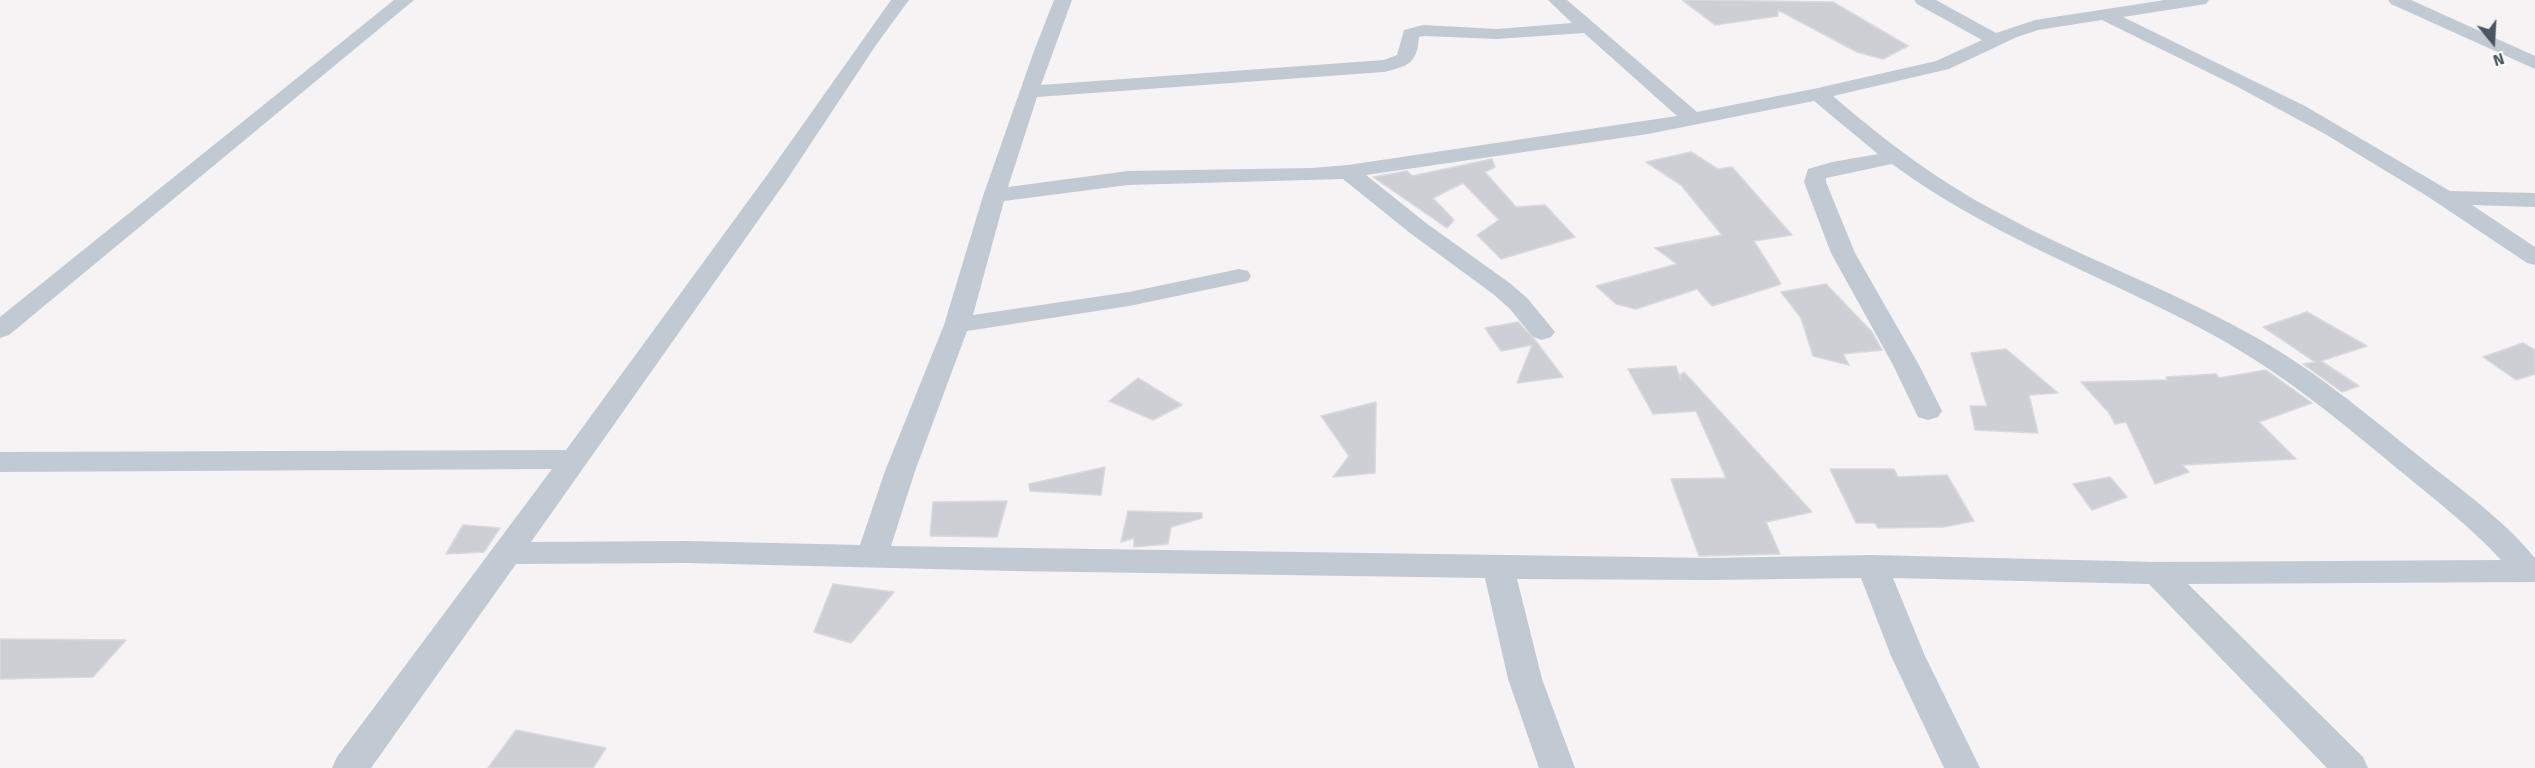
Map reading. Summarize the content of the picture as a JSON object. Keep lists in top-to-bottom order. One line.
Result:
{"north":"bottom"}
